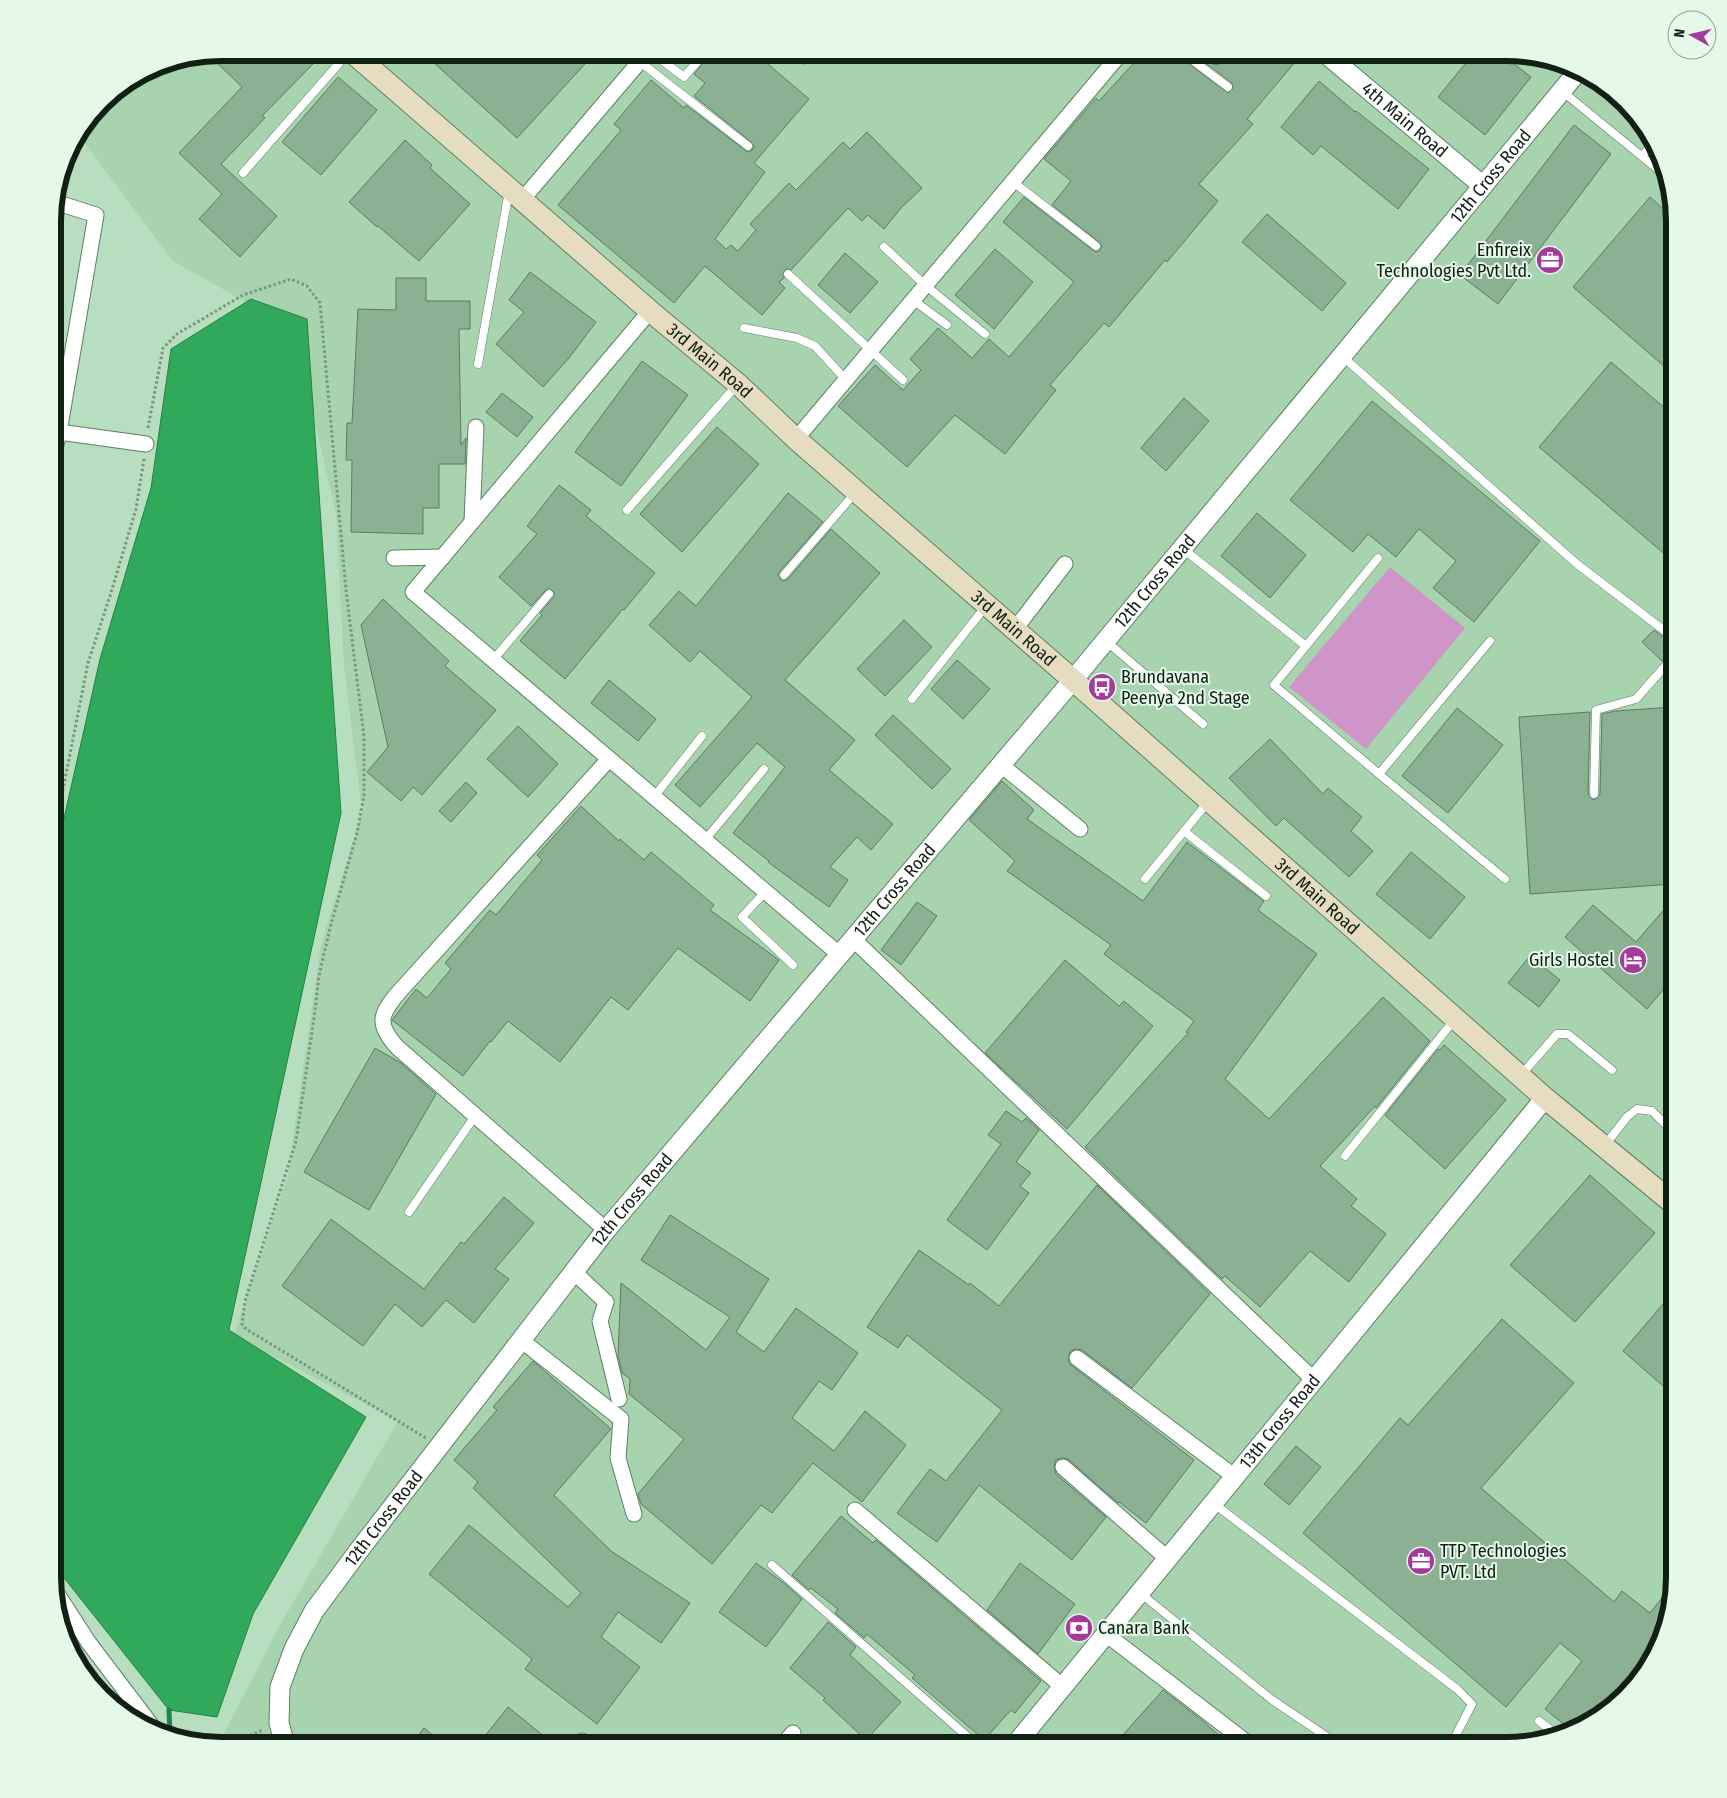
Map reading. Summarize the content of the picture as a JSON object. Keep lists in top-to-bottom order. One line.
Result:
{"streets":{"main road":["3rd Main Road"],"street":["4th Main Road","12th Cross Road","13th Cross Road"]},"crossings":[["4th Main Road","12th Cross Road"],["12th Cross Road","3rd Main Road"],["3rd Main Road","13th Cross Road"]],"places":{"office":["Enfireix Technologies Pvt Ltd.","TTP Technologies PVT. Ltd"],"bus stop":["Brundavana Peenya 2nd Stage"],"hotel":["Girls Hostel"],"bank":["Canara Bank"]},"north":"left"}
